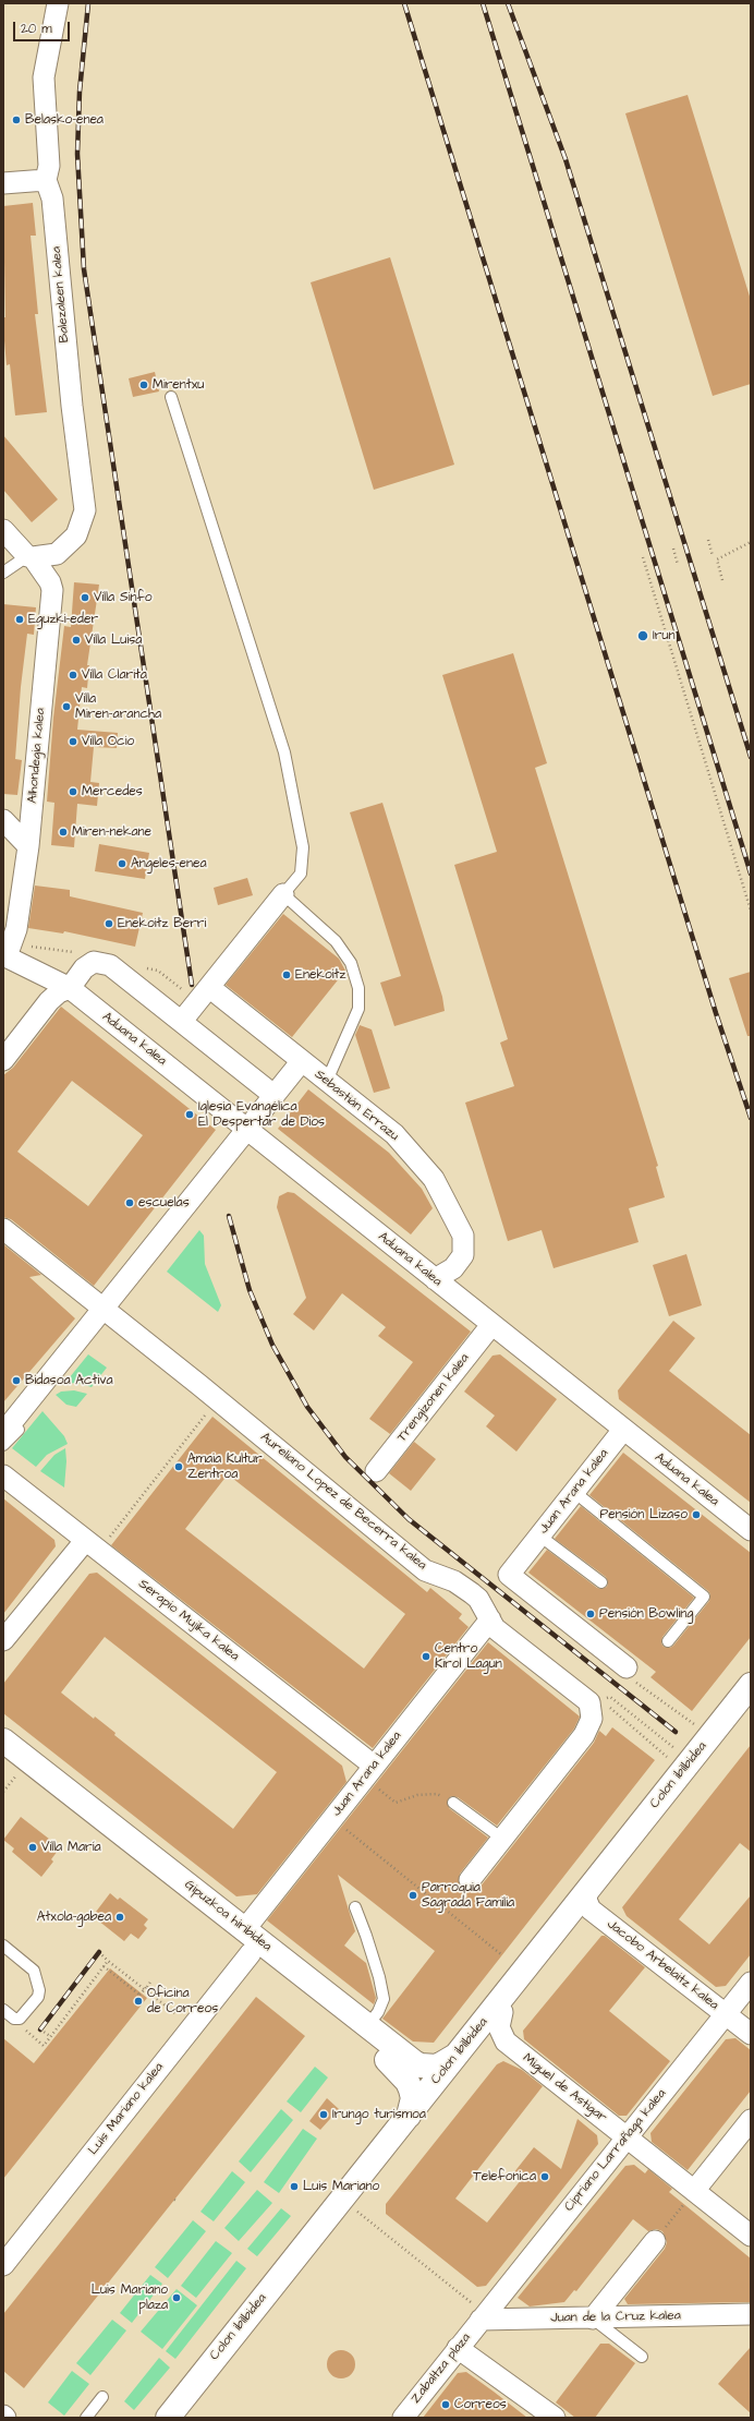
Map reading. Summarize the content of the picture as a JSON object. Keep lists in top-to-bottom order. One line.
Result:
{"streets":{"main road":["Colon ibilbidea","Gipuzkoa hiribidea"],"street":["Balezaleen kalea","Alhondegia kalea","Aduana kalea","Sebastián Errazu","Trengizonen kalea","Juan Arana kalea","Aureliano Lopez de Becerra kalea","Serapio Mujika kalea","Jacobo Arbelaitz kalea","Miguel de Astigar","Luis Mariano kalea","Cipriano Larrañaga kalea","Juan de la Cruz kalea","Zabaltza plaza"]},"crossings":[["Balezaleen kalea","Alhondegia kalea"],["Alhondegia kalea","Aduana kalea"],["Aduana kalea","Sebastián Errazu"],["Aduana kalea","Trengizonen kalea"],["Aduana kalea","Juan Arana kalea"],["Juan Arana kalea","Aureliano Lopez de Becerra kalea"],["Juan Arana kalea","Serapio Mujika kalea"],["Juan Arana kalea","Gipuzkoa hiribidea"],["Colon ibilbidea","Gipuzkoa hiribidea"],["Colon ibilbidea","Jacobo Arbelaitz kalea"],["Colon ibilbidea","Miguel de Astigar"],["Gipuzkoa hiribidea","Luis Mariano kalea"],["Jacobo Arbelaitz kalea","Cipriano Larrañaga kalea"],["Miguel de Astigar","Cipriano Larrañaga kalea"],["Cipriano Larrañaga kalea","Juan de la Cruz kalea"],["Cipriano Larrañaga kalea","Zabaltza plaza"],["Juan de la Cruz kalea","Zabaltza plaza"]],"places":["Belasko-enea","Mirentxu","Villa Sinfo","Eguzki-eder","Irun","Villa Luisa","Villa Clarita","Villa Miren-arancha","Villa Ocio","Mercedes","Miren-nekane","Angeles-enea","Enekoitz Berri","Enekoitz","Iglesia Evangélica El Despertar de Dios","escuelas","Bidasoa Activa","Amaia Kultur Zentroa","Pensión Lizaso","Pensión Bowling","Centro Kirol Lagun","Villa María","Parroquia Sagrada Familia","Atxola-gabea","Oficina de Correos","Irungo turismoa","Telefonica","Luis Mariano","Luis Mariano plaza","Correos"],"scale_bar":"20 m"}
